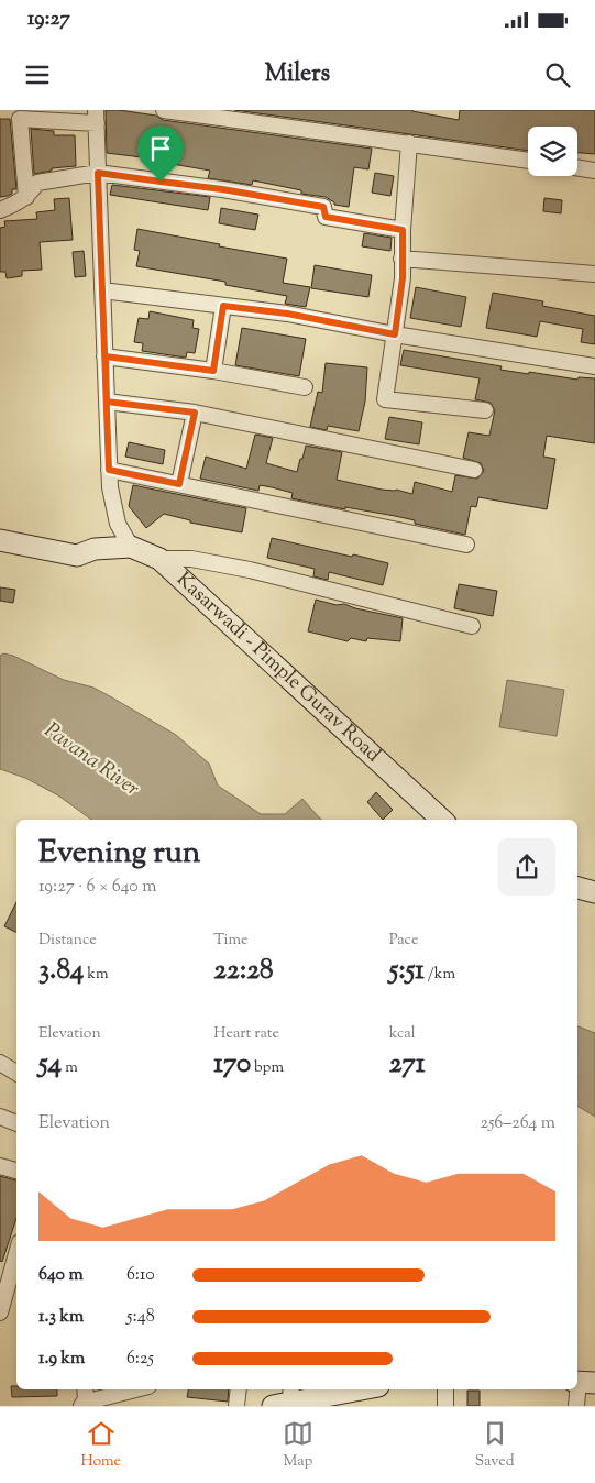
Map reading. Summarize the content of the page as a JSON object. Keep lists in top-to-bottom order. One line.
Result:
{"streets":{"street":["Kasarwadi - Pimple Gurav Road"]},"water":["Pavana River"],"page":{"status":"19:27","header":"Milers","heading":["Evening run","19:27 · 6 × 640 m"],"stats":[["Distance","3.84 km"],["Time","22:28"],["Pace","5:51 /km"],["Elevation","54 m"],["Heart rate","170 bpm"],["kcal","271"]],"chart":["Elevation","256–264 m"],"list":[{"name":"640 m","note":"6:10"},{"name":"1.3 km","note":"5:48"},{"name":"1.9 km","note":"6:25"}],"tabs":["Home","Map","Saved"]}}
